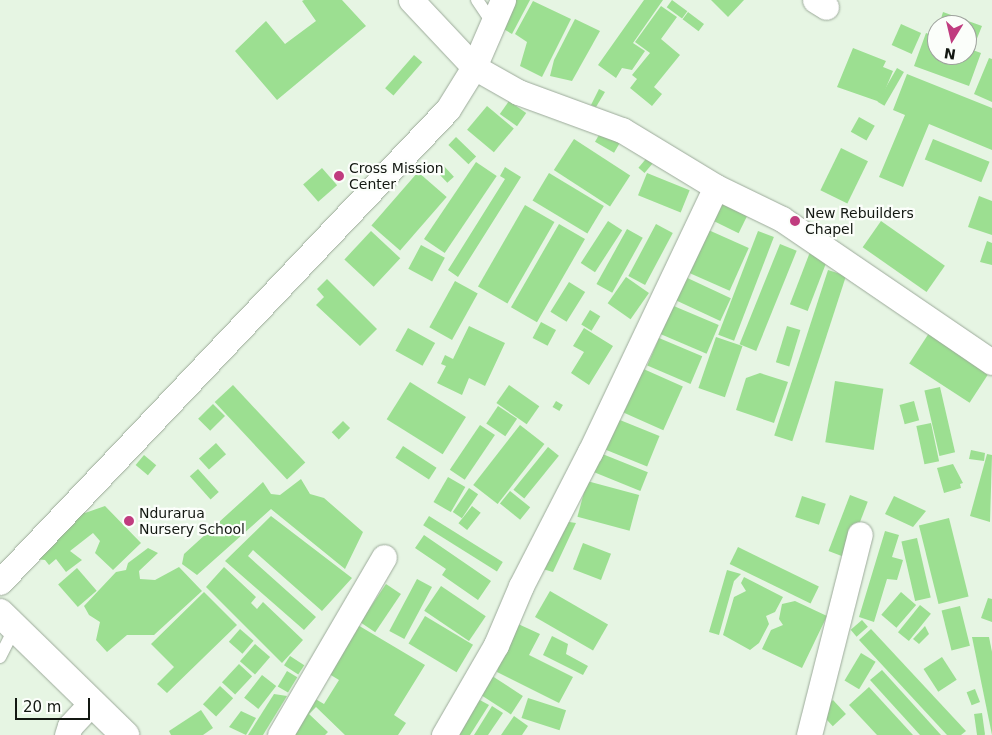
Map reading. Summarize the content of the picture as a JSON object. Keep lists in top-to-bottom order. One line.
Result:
{"places":["Cross Mission Center","New Rebuilders Chapel","Ndurarua Nursery School"],"scale_bar":"20 m","north":"bottom"}
